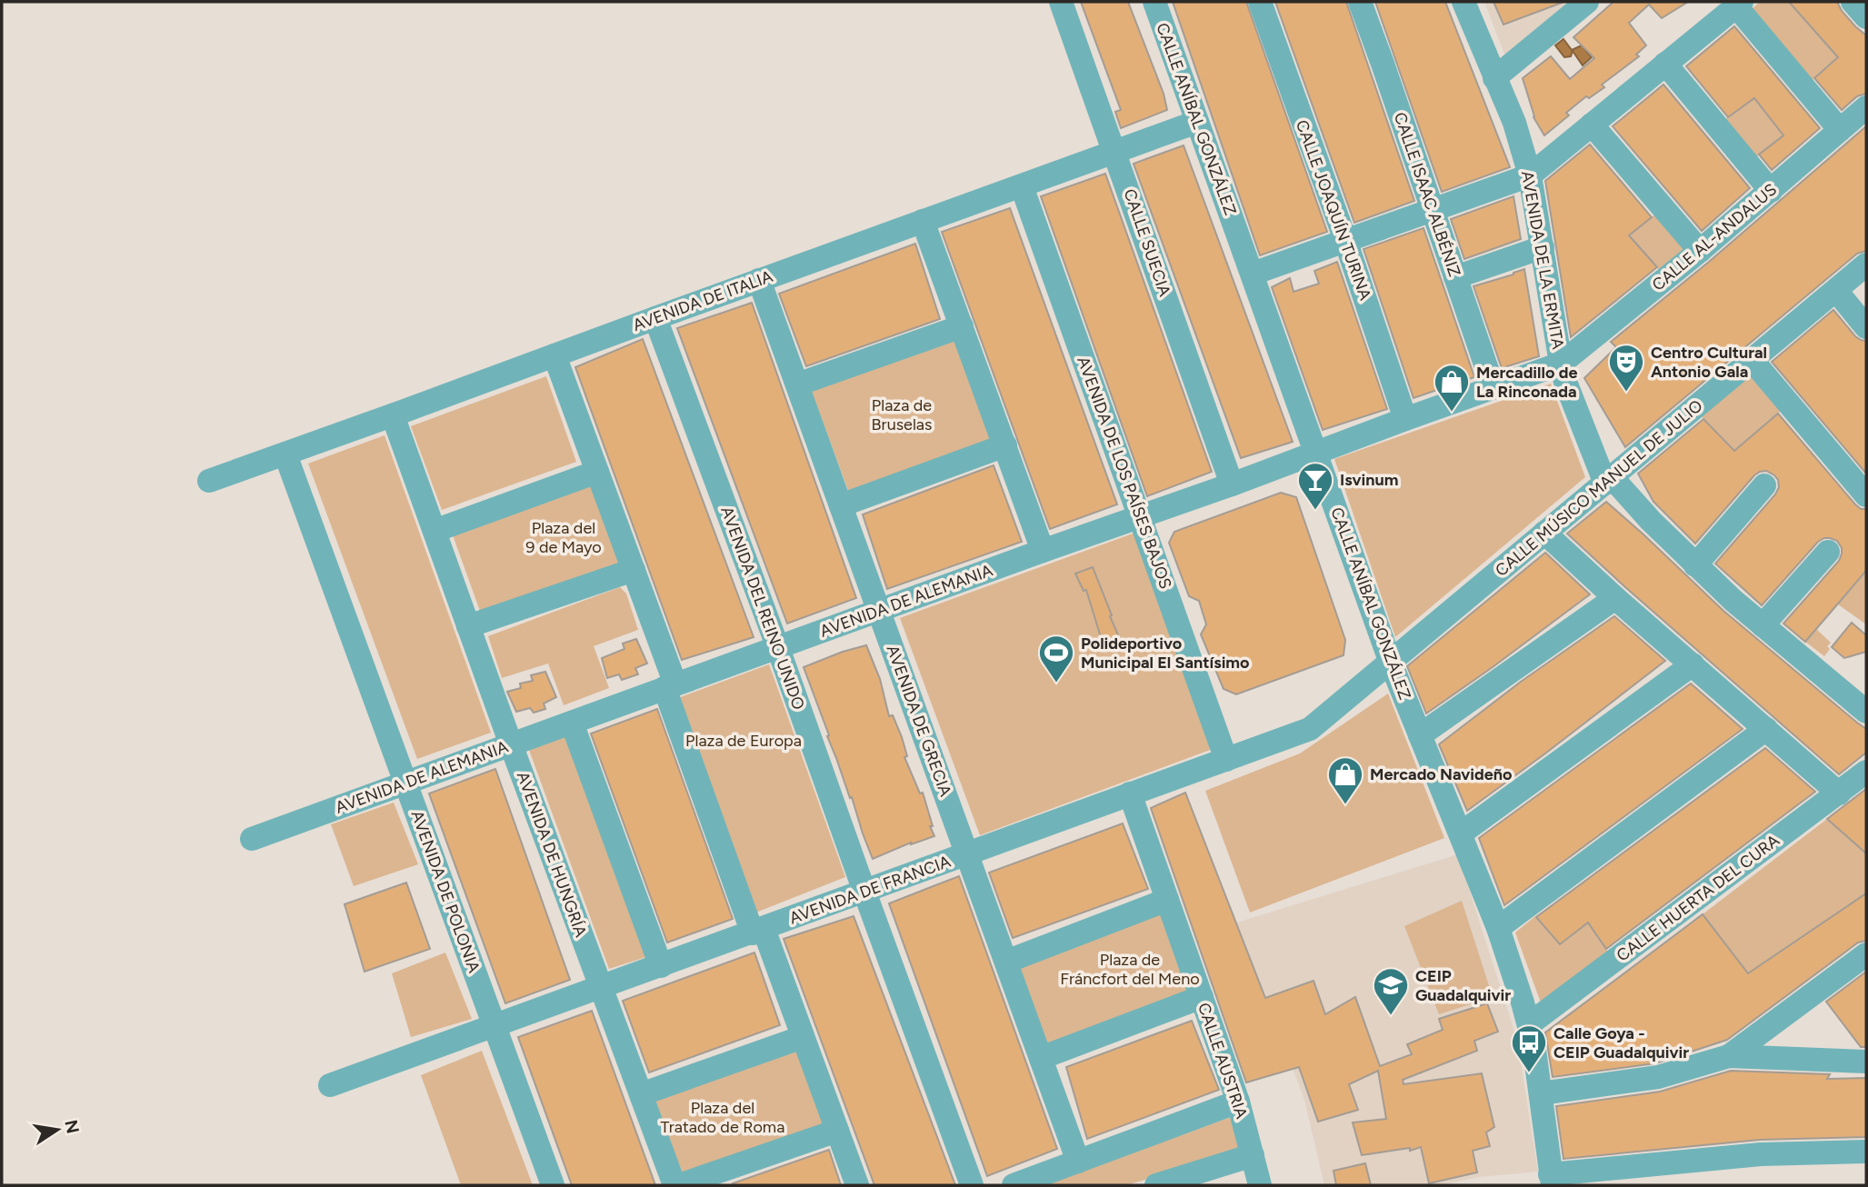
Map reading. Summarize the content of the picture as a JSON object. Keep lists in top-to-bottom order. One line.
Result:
{"streets":{"street":["CALLE ANÍBAL GONZÁLEZ","CALLE ISAAC ALBÉNIZ","CALLE JOAQUÍN TURINA","CALLE AL-ANDALUS","CALLE SUECIA","AVENIDA DE LA ERMITA","AVENIDA DE ITALIA","AVENIDA DE LOS PAÍSES BAJOS","CALLE MÚSICO MANUEL DE JULIO","AVENIDA DE ALEMANIA","AVENIDA DEL REINO UNIDO","AVENIDA DE GRECIA","AVENIDA DE HUNGRÍA","AVENIDA DE FRANCIA","AVENIDA DE POLONIA","CALLE HUERTA DEL CURA","CALLE AUSTRIA"]},"crossings":[["CALLE ANÍBAL GONZÁLEZ","AVENIDA DE ITALIA"],["CALLE ANÍBAL GONZÁLEZ","CALLE MÚSICO MANUEL DE JULIO"],["CALLE ANÍBAL GONZÁLEZ","AVENIDA DE ALEMANIA"],["CALLE ANÍBAL GONZÁLEZ","AVENIDA DE FRANCIA"],["CALLE ANÍBAL GONZÁLEZ","CALLE HUERTA DEL CURA"],["CALLE ISAAC ALBÉNIZ","AVENIDA DE ALEMANIA"],["CALLE JOAQUÍN TURINA","AVENIDA DE ALEMANIA"],["CALLE AL-ANDALUS","AVENIDA DE LA ERMITA"],["CALLE AL-ANDALUS","AVENIDA DE ALEMANIA"],["CALLE SUECIA","AVENIDA DE ITALIA"],["CALLE SUECIA","AVENIDA DE ALEMANIA"],["AVENIDA DE LA ERMITA","CALLE MÚSICO MANUEL DE JULIO"],["AVENIDA DE LA ERMITA","AVENIDA DE ALEMANIA"],["AVENIDA DE ITALIA","AVENIDA DE LOS PAÍSES BAJOS"],["AVENIDA DE ITALIA","AVENIDA DEL REINO UNIDO"],["AVENIDA DE ITALIA","AVENIDA DE GRECIA"],["AVENIDA DE ITALIA","AVENIDA DE HUNGRÍA"],["AVENIDA DE ITALIA","AVENIDA DE POLONIA"],["AVENIDA DE LOS PAÍSES BAJOS","AVENIDA DE ALEMANIA"],["AVENIDA DE LOS PAÍSES BAJOS","AVENIDA DE FRANCIA"],["CALLE MÚSICO MANUEL DE JULIO","AVENIDA DE FRANCIA"],["AVENIDA DE ALEMANIA","AVENIDA DEL REINO UNIDO"],["AVENIDA DE ALEMANIA","AVENIDA DE GRECIA"],["AVENIDA DE ALEMANIA","AVENIDA DE HUNGRÍA"],["AVENIDA DE ALEMANIA","AVENIDA DE POLONIA"],["AVENIDA DEL REINO UNIDO","AVENIDA DE FRANCIA"],["AVENIDA DE GRECIA","AVENIDA DE FRANCIA"],["AVENIDA DE HUNGRÍA","AVENIDA DE FRANCIA"],["AVENIDA DE FRANCIA","AVENIDA DE POLONIA"],["AVENIDA DE FRANCIA","CALLE AUSTRIA"]],"parks":["Plaza de Bruselas","Plaza del 9 de Mayo","Plaza de Europa","Plaza de Fráncfort del Meno","Plaza del Tratado de Roma"],"places":{"theatre":["Centro Cultural Antonio Gala"],"shop":["Mercadillo de La Rinconada","Mercado Navideño"],"bar":["Isvinum"],"sports":["Polideportivo Municipal El Santísimo"],"school or university":["CEIP Guadalquivir"],"bus stop":["Calle Goya - CEIP Guadalquivir"]},"north":"right"}
